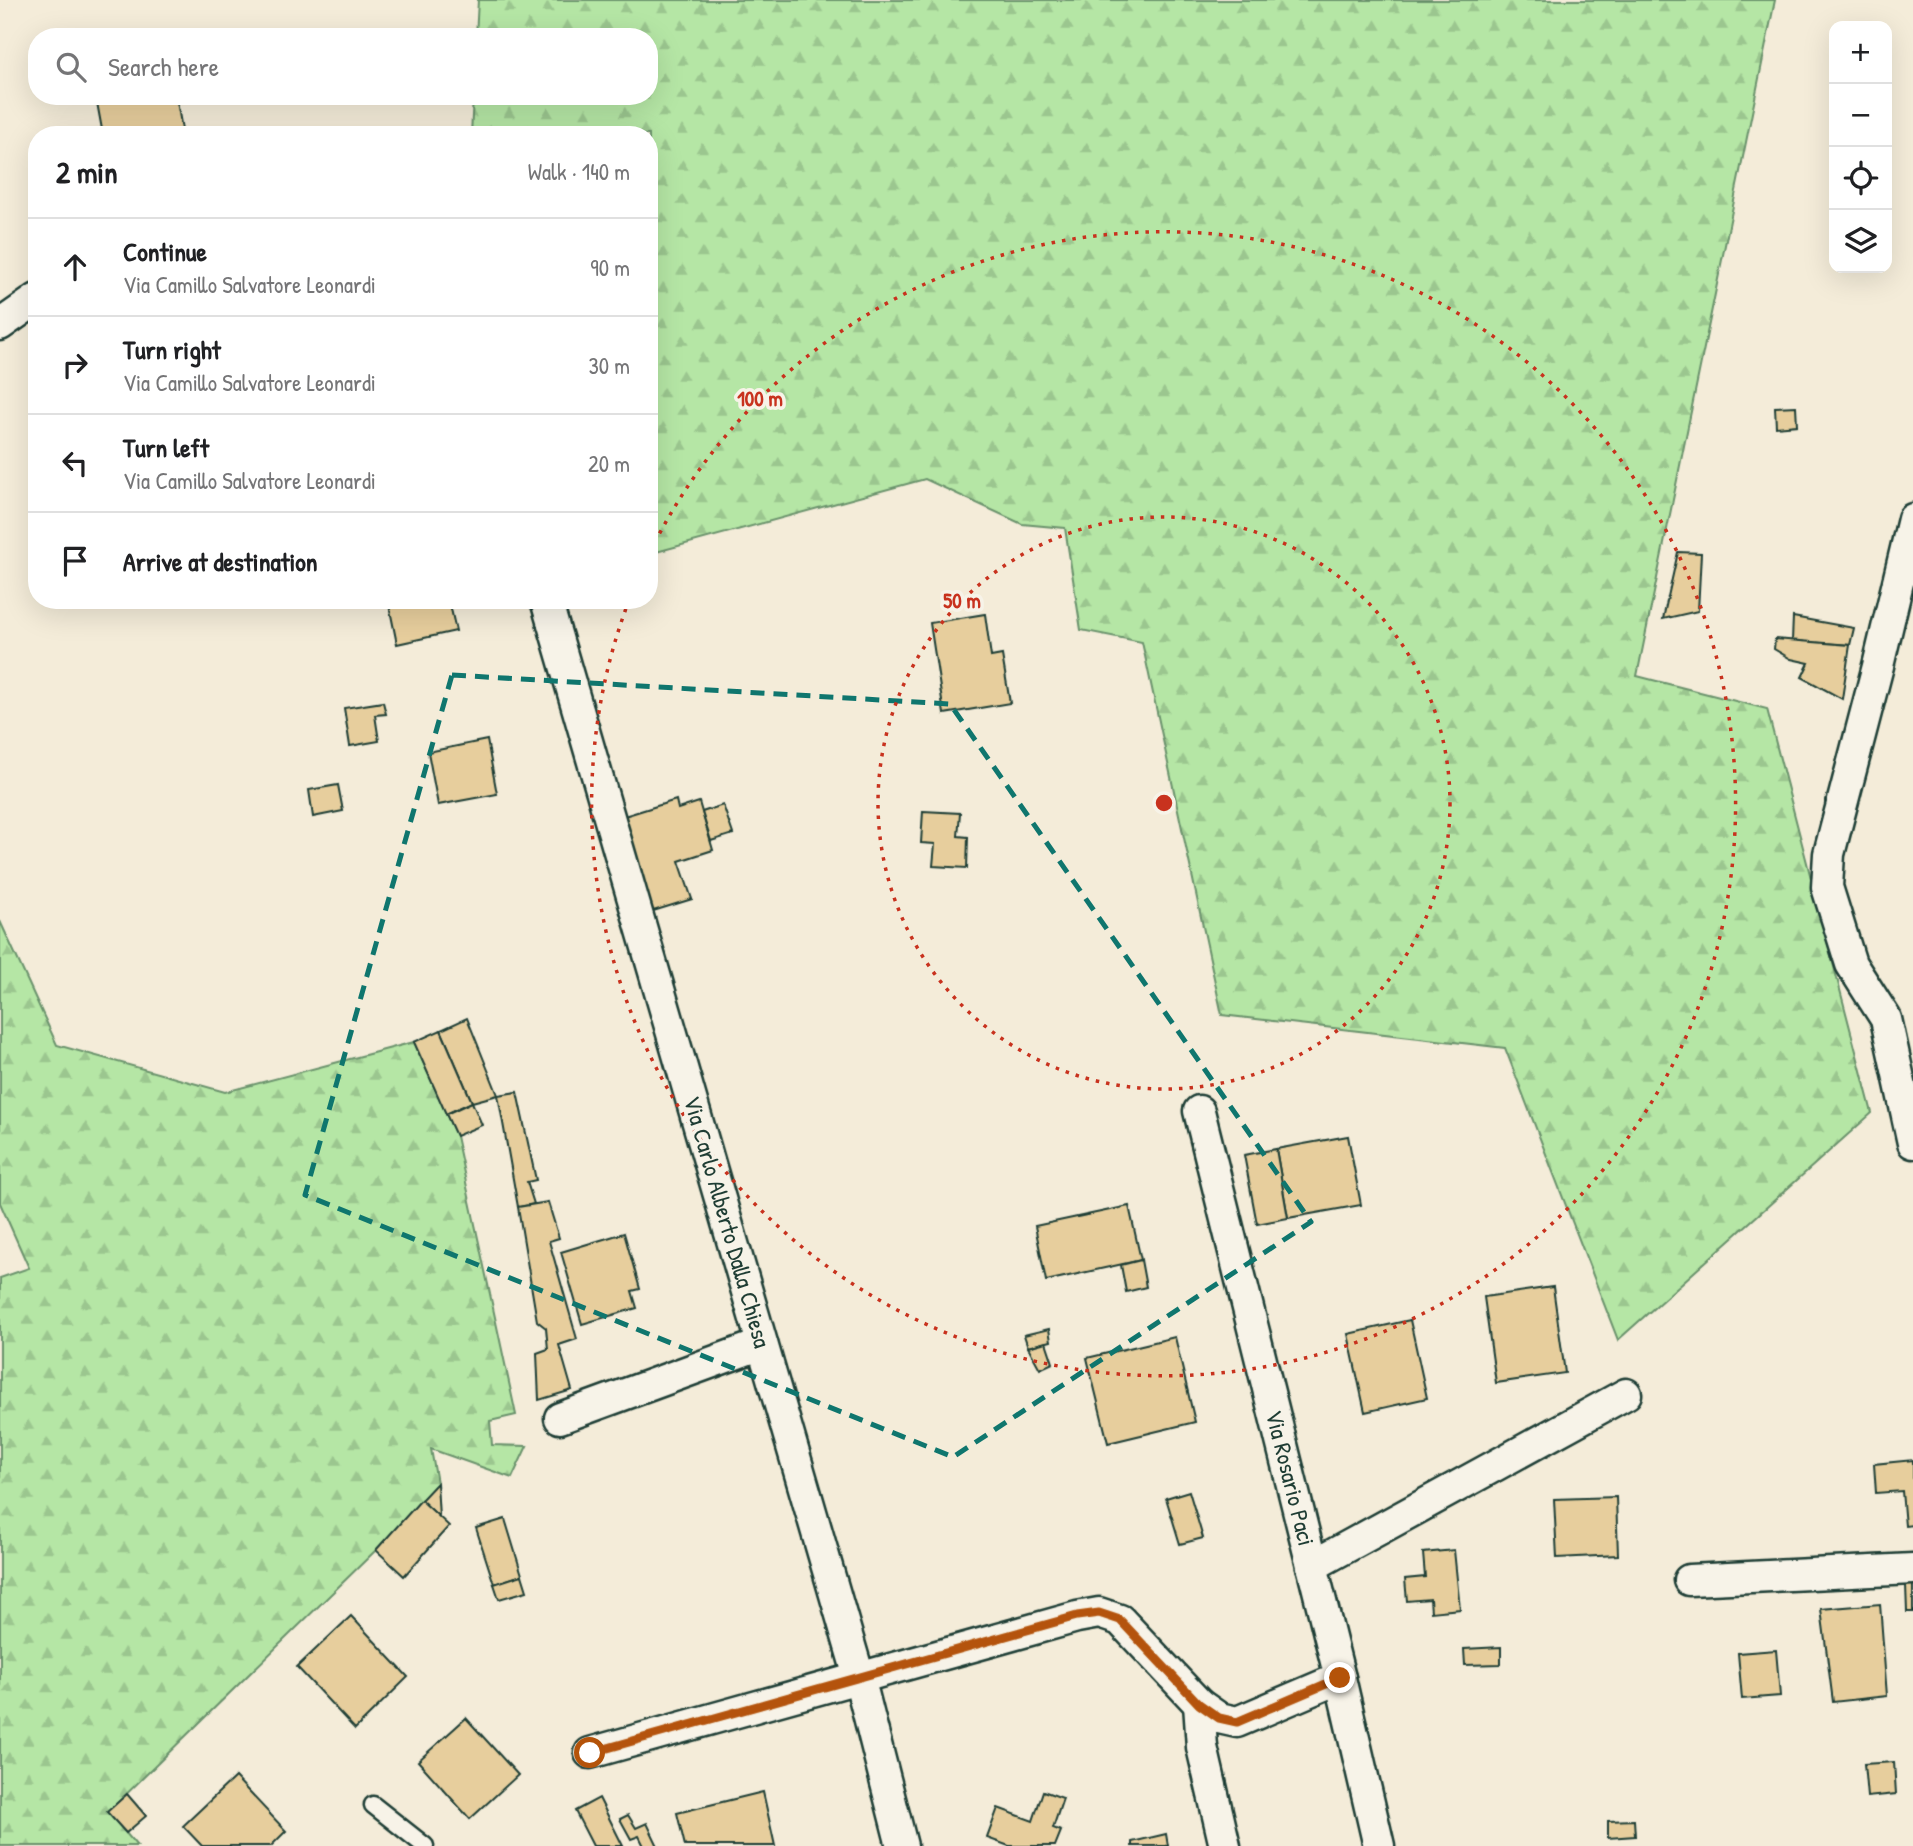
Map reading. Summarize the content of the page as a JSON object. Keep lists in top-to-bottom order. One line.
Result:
{"streets":{"street":["Via Carlo Alberto Dalla Chiesa","Via Rosario Paci"]},"page":{"map_buttons":["+","−"],"search":"Search here","heading":["2 min","Walk · 140 m"],"list":[["Continue","Via Camillo Salvatore Leonardi","90 m"],["Turn right","Via Camillo Salvatore Leonardi","30 m"],["Turn left","Via Camillo Salvatore Leonardi","20 m"],"Arrive at destination"]},"rings":["100 m","50 m"]}
